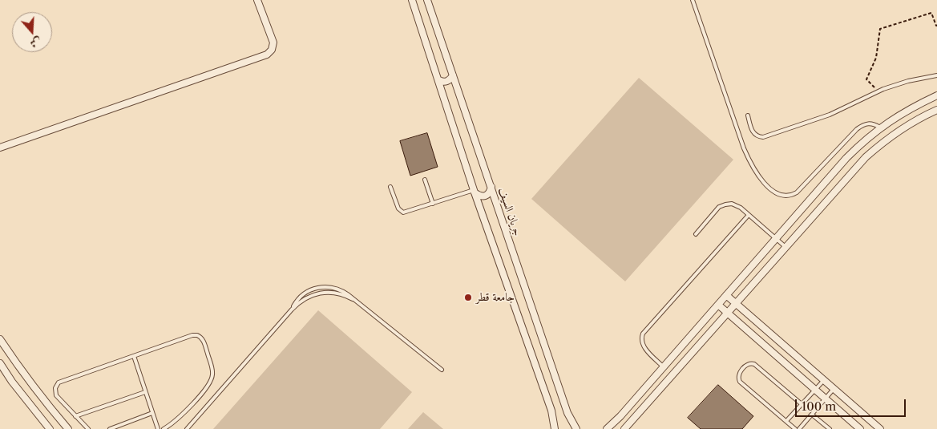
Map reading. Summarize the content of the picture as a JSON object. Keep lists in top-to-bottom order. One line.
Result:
{"streets":{"street":["جريان السيف"]},"places":["جامعة قطر"],"scale_bar":"100 m","north":"bottom"}
